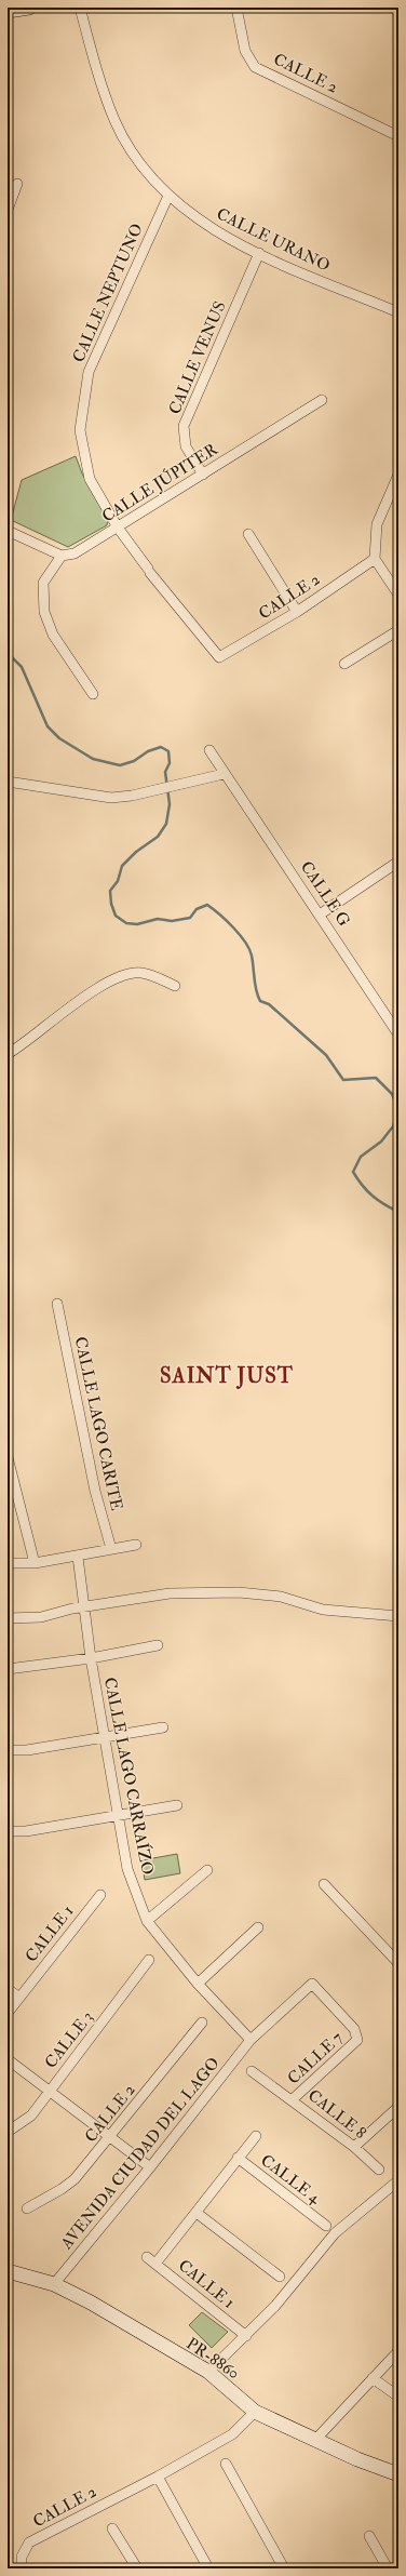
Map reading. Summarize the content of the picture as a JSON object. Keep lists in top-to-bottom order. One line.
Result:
{"streets":{"street":["CALLE 2","CALLE URANO","CALLE NEPTUNO","CALLE VENUS","CALLE JÚPITER","CALLE G","CALLE LAGO CARITE","CALLE LAGO CARRAÍZO","CALLE 1","CALLE 3","CALLE 7","CALLE 8","AVENIDA CIUDAD DEL LAGO","CALLE 4","PR-8860"]},"crossings":[["CALLE 2","CALLE NEPTUNO"],["CALLE 2","PR-8860"],["CALLE URANO","CALLE NEPTUNO"],["CALLE URANO","CALLE VENUS"],["CALLE NEPTUNO","CALLE JÚPITER"],["CALLE VENUS","CALLE JÚPITER"],["CALLE LAGO CARRAÍZO","CALLE 7"],["CALLE LAGO CARRAÍZO","AVENIDA CIUDAD DEL LAGO"],["CALLE 7","CALLE 8"],["CALLE 7","AVENIDA CIUDAD DEL LAGO"],["AVENIDA CIUDAD DEL LAGO","PR-8860"]],"districts":["SAINT JUST"]}
